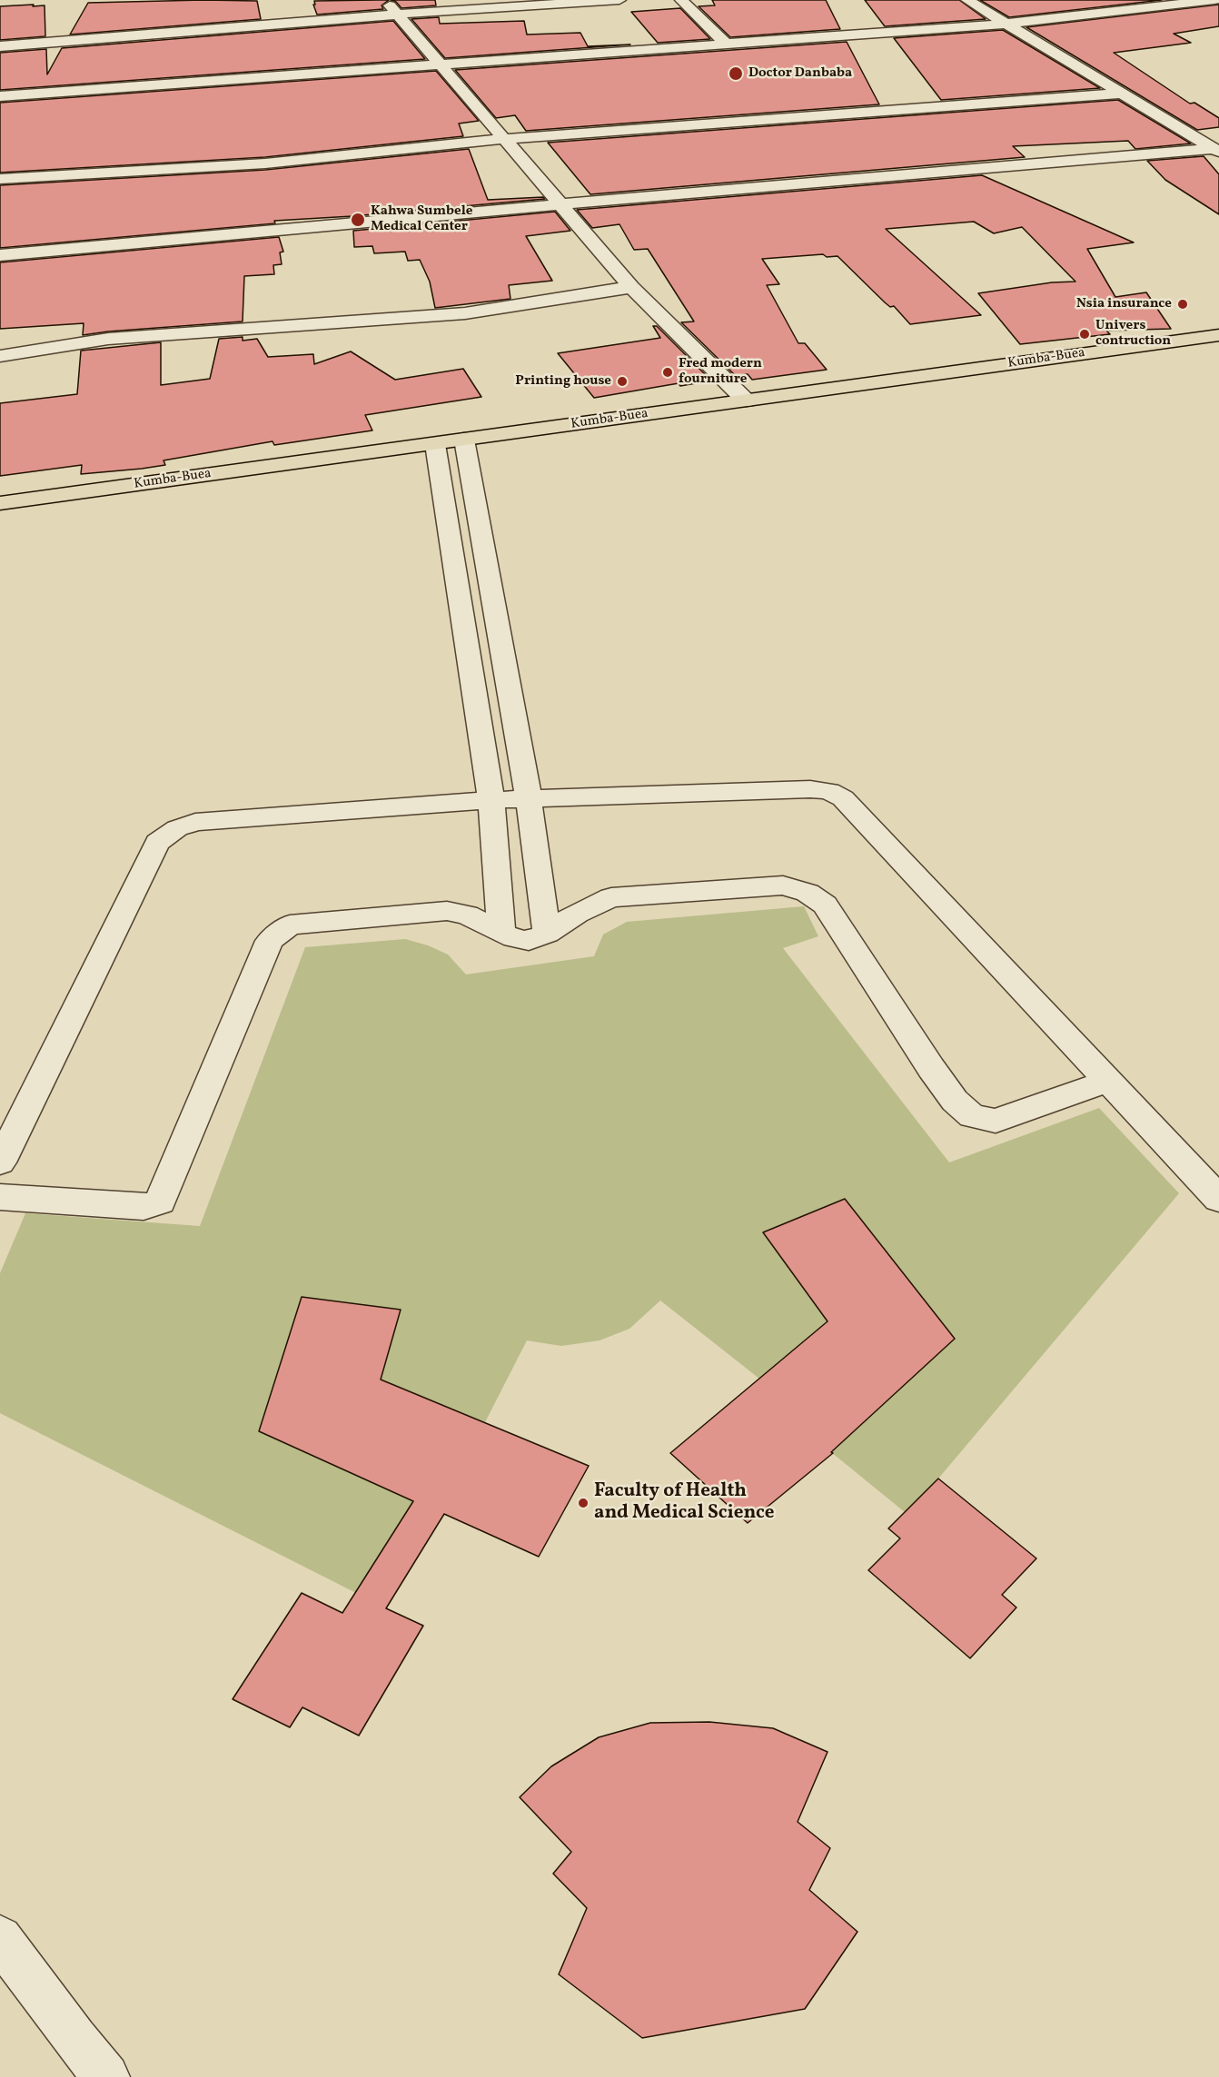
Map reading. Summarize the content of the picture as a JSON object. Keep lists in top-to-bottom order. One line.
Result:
{"streets":{"highway":["Kumba-Buea"]},"places":["Doctor Danbaba","Kahwa Sumbele Medical Center","Nsia insurance","Univers contruction","Fred modern fourniture","Printing house","Faculty of Health and Medical Science"]}
